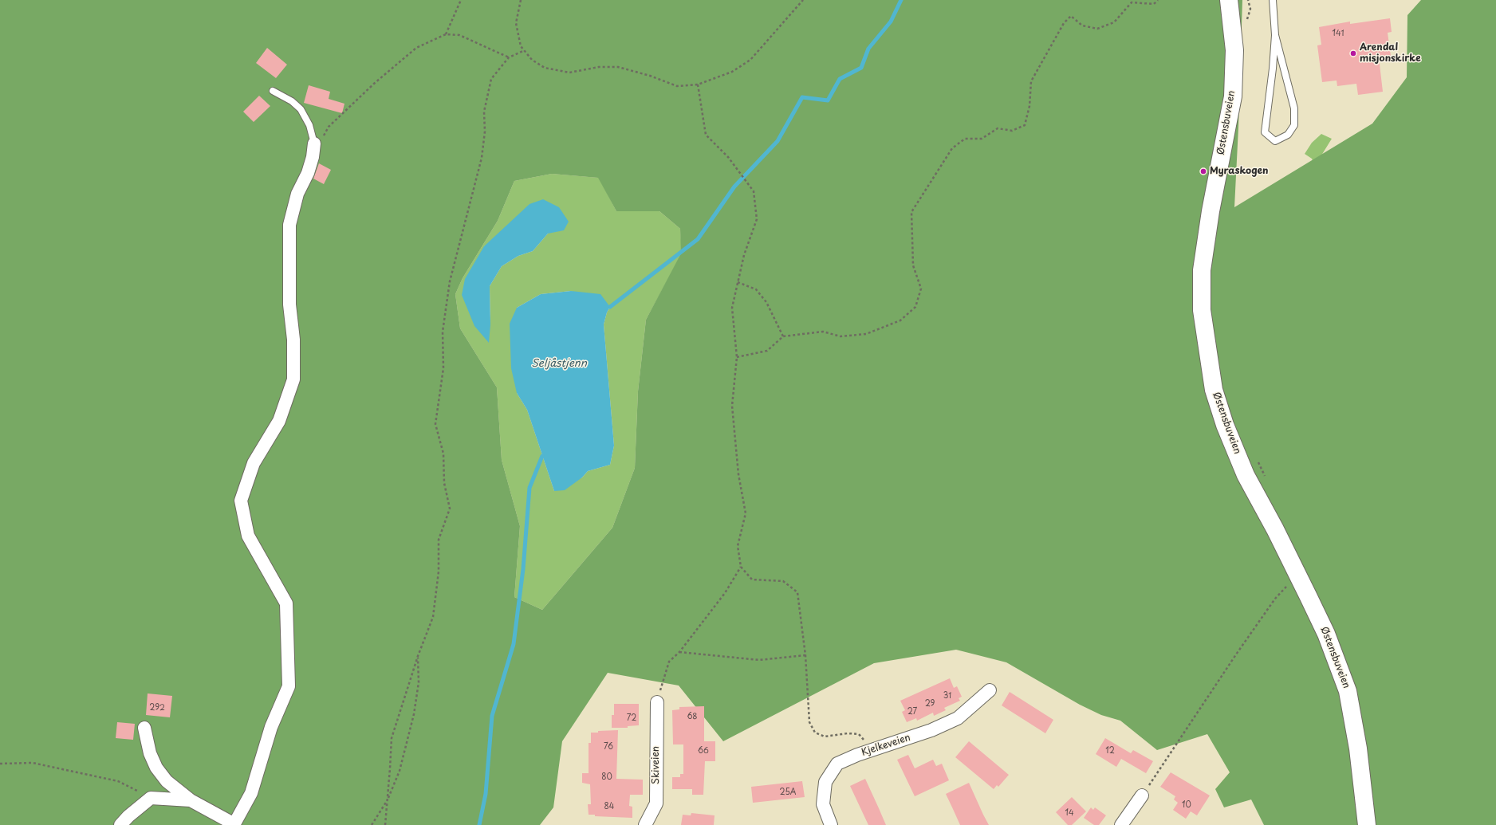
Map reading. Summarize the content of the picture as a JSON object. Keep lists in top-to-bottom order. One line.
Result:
{"streets":{"main road":["Østensbuveien"],"street":["Kjelkeveien","Skiveien"]},"water":["Seljåstjenn"],"places":["Arendal misjonskirke","Myraskogen"],"house_numbers":["141","31","29","292","27","68","72","76","66","12","80","25A","10","84","14"]}
